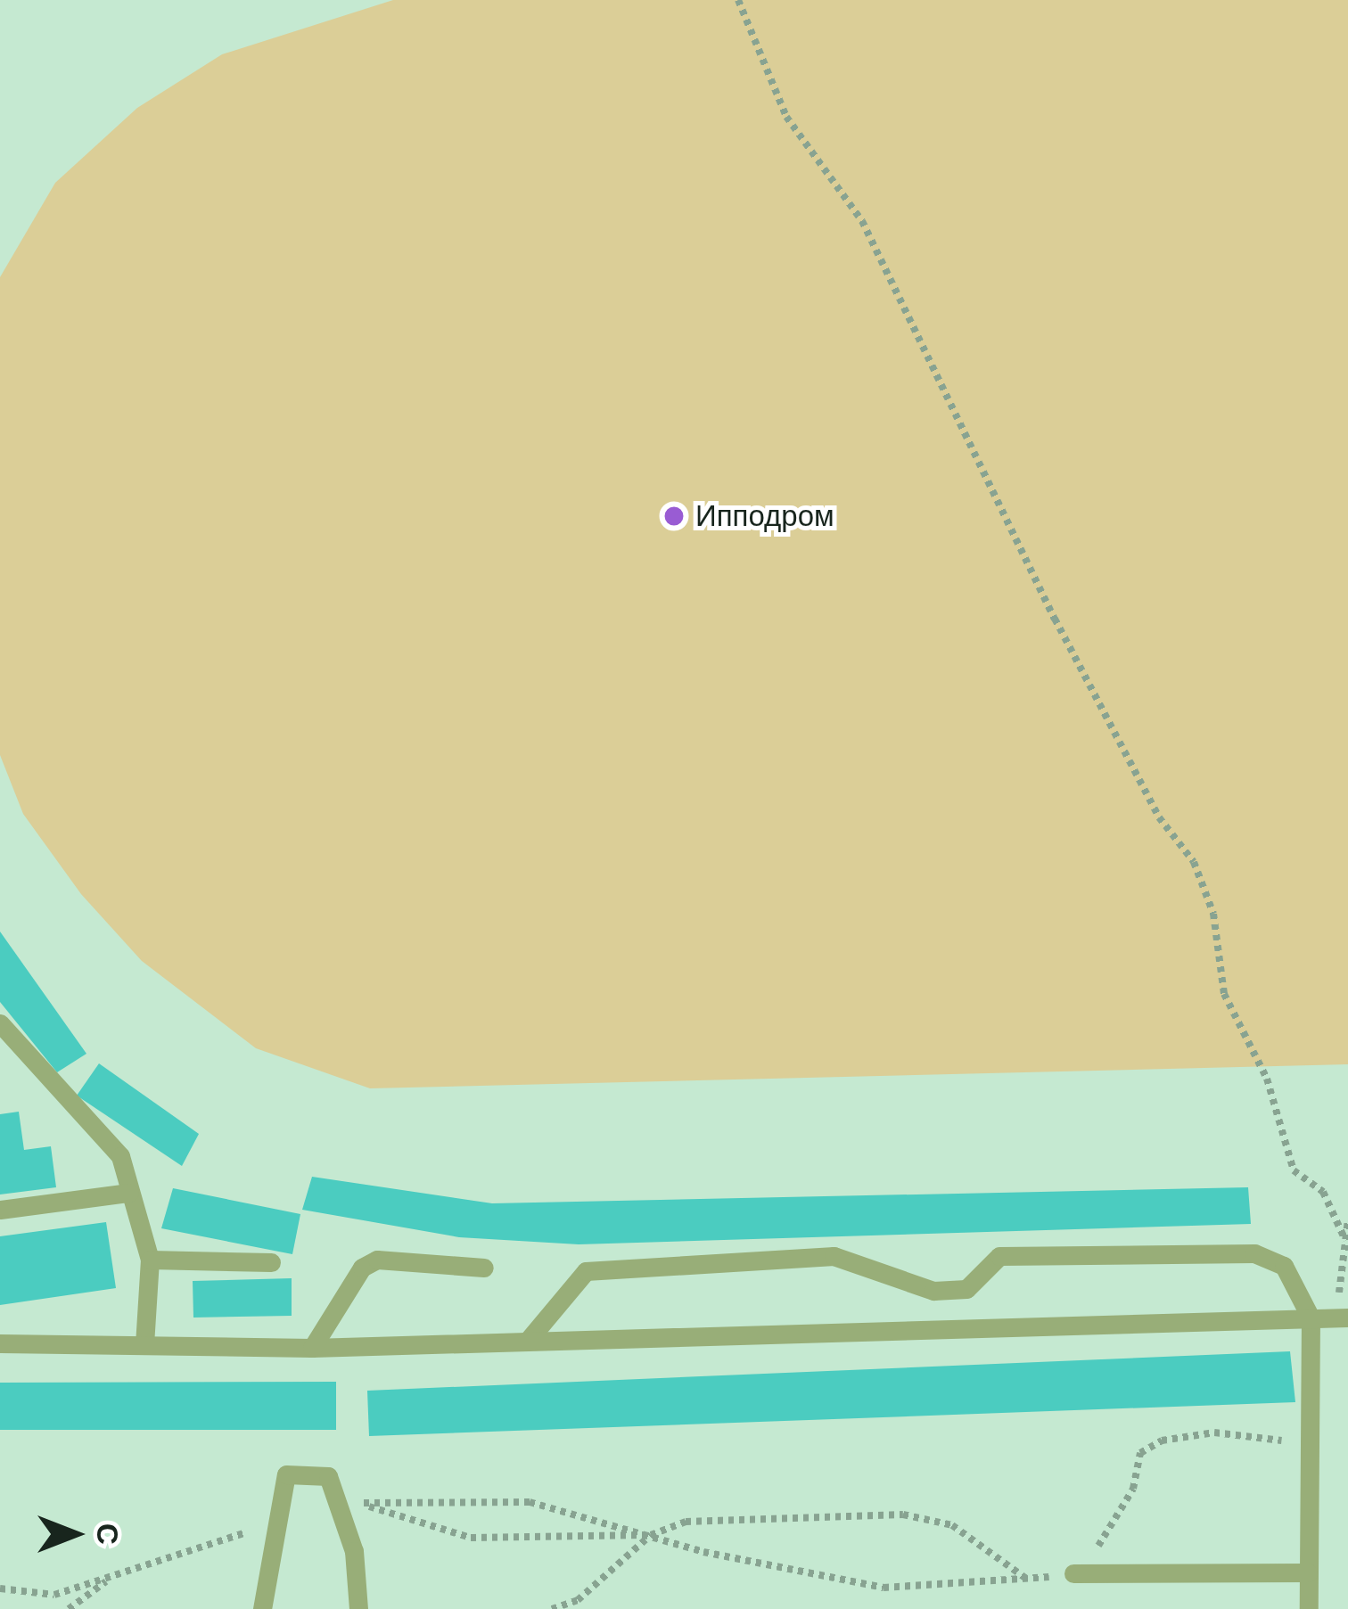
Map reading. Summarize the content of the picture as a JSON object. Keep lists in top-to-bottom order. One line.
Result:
{"places":["Ипподром"],"north":"right"}
